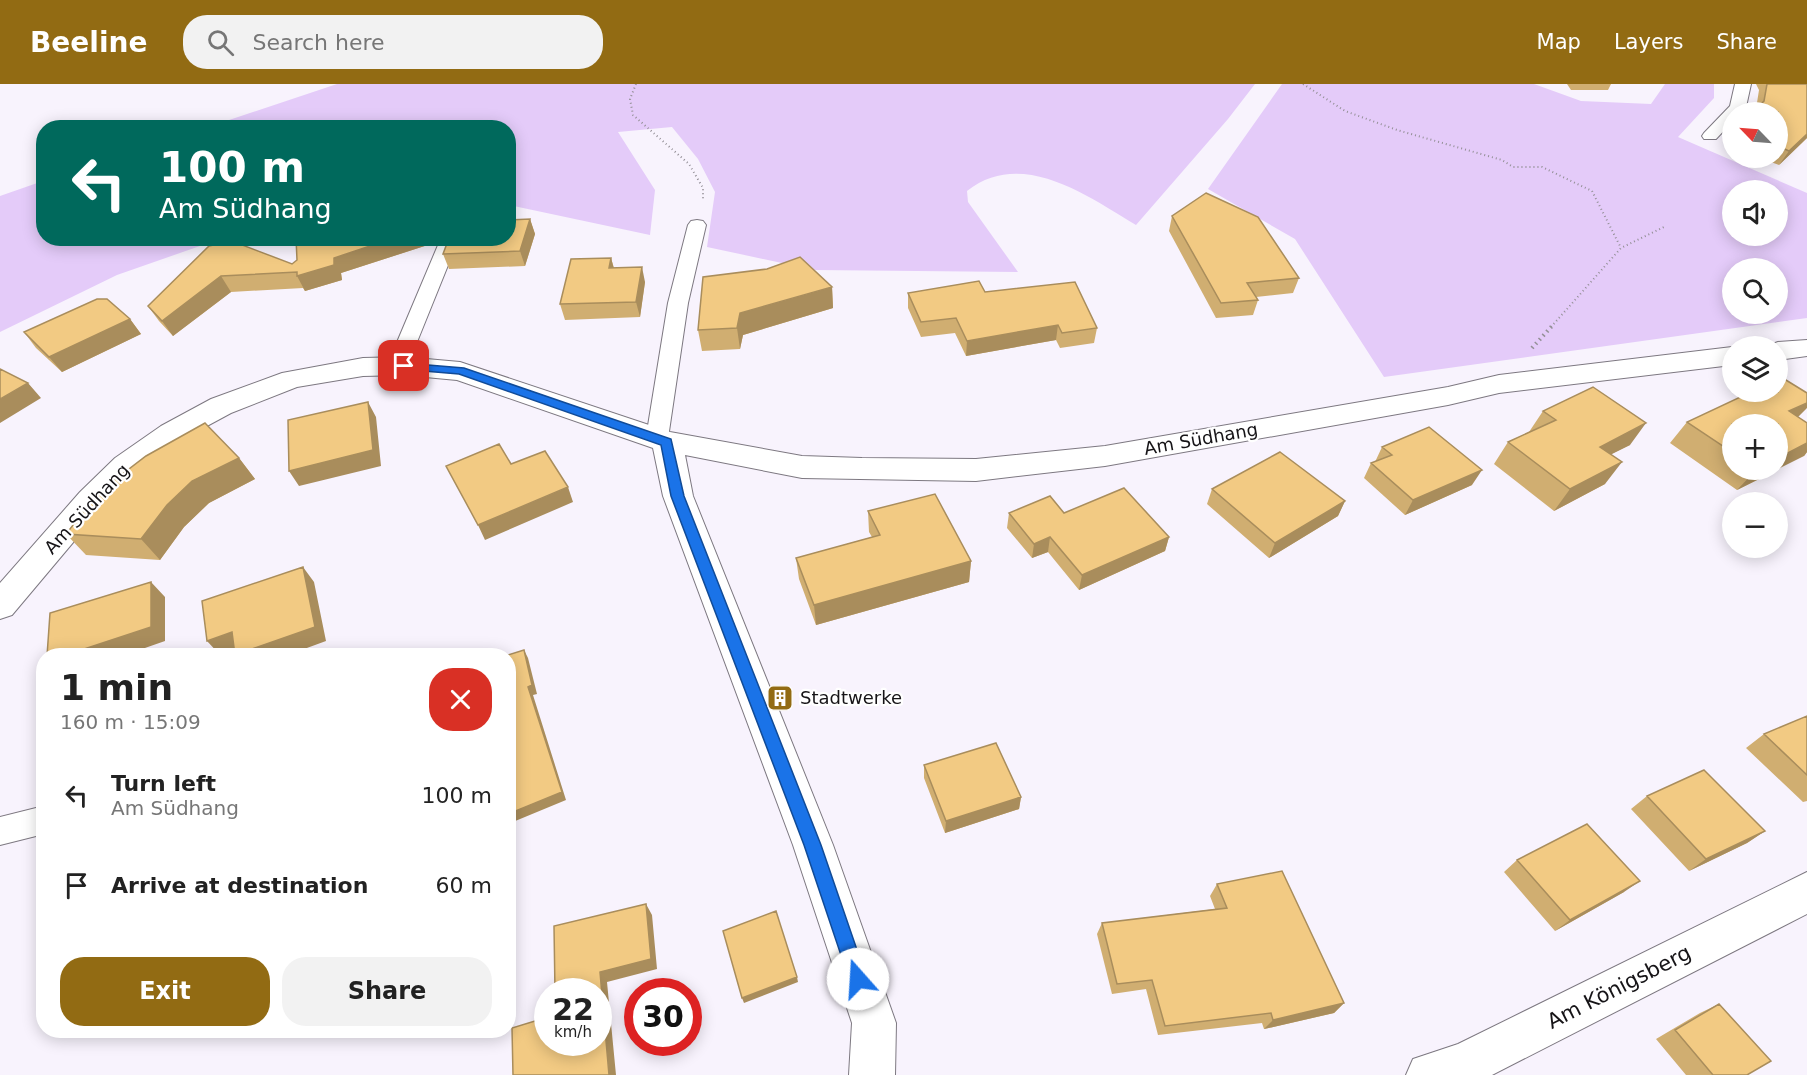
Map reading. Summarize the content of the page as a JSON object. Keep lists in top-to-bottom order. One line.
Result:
{"streets":{"street":["Am Südhang","Am Königsberg"]},"places":{"building":["Stadtwerke"]},"north":"top left","page":{"header":"Beeline","search":"Search here","nav":["Map","Layers","Share"],"map_buttons":["+","−"],"turn":["100 m","Am Südhang"],"heading":["1 min","160 m · 15:09"],"list":[{"name":"Turn left","note":"Am Südhang","value":"100 m"},{"name":"Arrive at destination","value":"60 m"}],"buttons":["Exit","Share"],"speed":"22 km/h","limit":"30"}}
